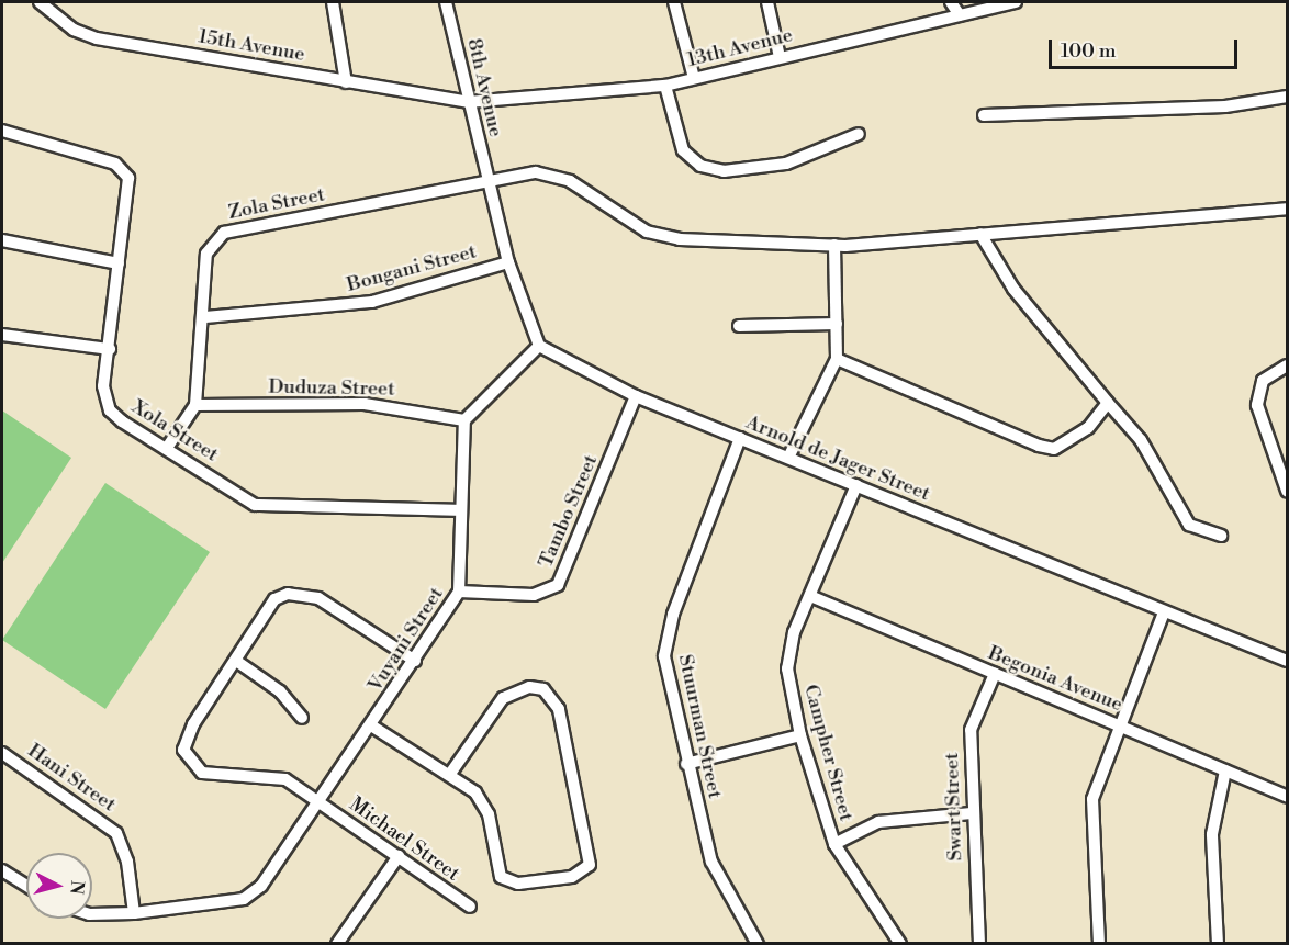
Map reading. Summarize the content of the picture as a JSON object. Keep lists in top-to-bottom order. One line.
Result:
{"streets":{"street":["15th Avenue","13th Avenue","8th Avenue","Zola Street","Bongani Street","Duduza Street","Xola Street","Arnold de Jager Street","Tambo Street","Vuyani Street","Begonia Avenue","Stuurman Street","Campher Street","Hani Street","Swart Street","Michael Street"]},"crossings":[["15th Avenue","13th Avenue"],["15th Avenue","8th Avenue"],["13th Avenue","8th Avenue"],["8th Avenue","Zola Street"],["Zola Street","Bongani Street"],["Zola Street","Duduza Street"],["Zola Street","Xola Street"],["Duduza Street","Vuyani Street"],["Xola Street","Vuyani Street"],["Arnold de Jager Street","Tambo Street"],["Arnold de Jager Street","Stuurman Street"],["Arnold de Jager Street","Campher Street"],["Tambo Street","Vuyani Street"],["Vuyani Street","Hani Street"],["Vuyani Street","Michael Street"],["Begonia Avenue","Campher Street"],["Begonia Avenue","Swart Street"]],"scale_bar":"100 m","north":"right"}
